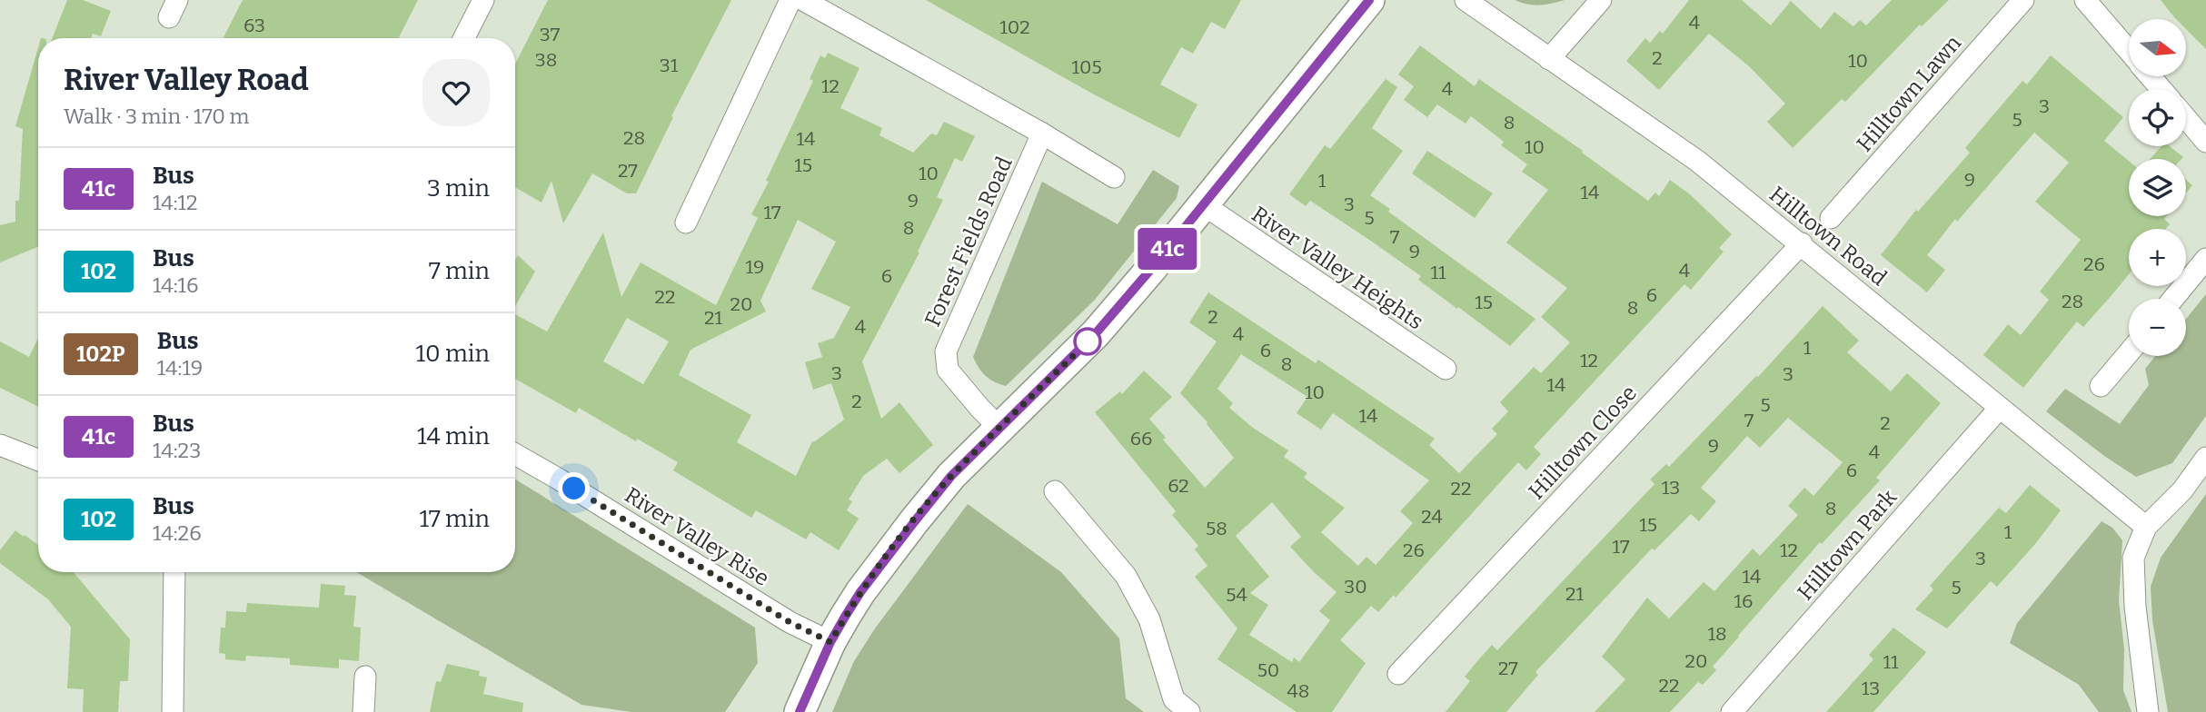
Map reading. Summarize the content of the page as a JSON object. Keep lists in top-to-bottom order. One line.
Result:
{"streets":{"street":["Hilltown Lawn","Hilltown Road","Forest Fields Road","River Valley Heights","Hilltown Close","River Valley Rise","Hilltown Park"]},"crossings":[["Hilltown Road","Hilltown Close"],["Hilltown Road","Hilltown Park"]],"lines":["bus line 41c"],"house_numbers":["4","63","102","37","2","38","10","31","105","12","4","3","5","8","28","14","10","15","27","10","9","1","14","9","3","17","5","8","7","9","26","19","4","11","6","6","22","28","15","20","8","2","21","4","4","1","6","12","8","3","3","14","10","2","5","14","7","2","66","9","4","6","62","13","22","8","24","15","58","1","17","26","12","3","14","30","5","21","54","16","18","20","11","27","50","22","13","48"],"north":"right","page":{"on_map":"41c","map_buttons":["+","−"],"heading":["River Valley Road","Walk · 3 min · 170 m"],"list":[{"mark":"41c","name":"Bus","note":"14:12","value":"3 min"},{"mark":"102","name":"Bus","note":"14:16","value":"7 min"},{"mark":"102P","name":"Bus","note":"14:19","value":"10 min"},{"mark":"41c","name":"Bus","note":"14:23","value":"14 min"},{"mark":"102","name":"Bus","note":"14:26","value":"17 min"}]}}
